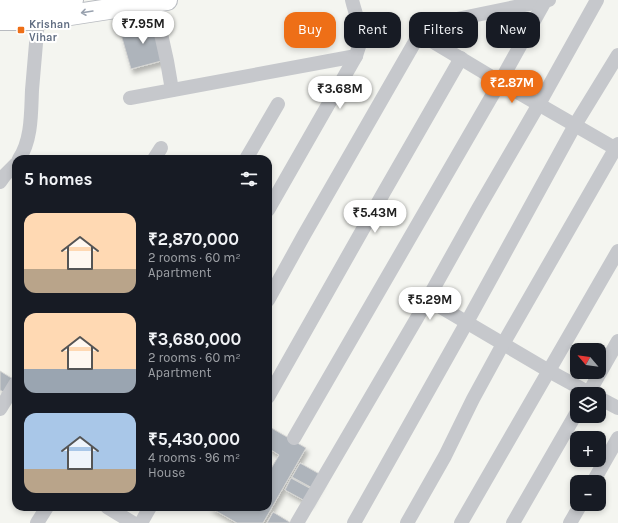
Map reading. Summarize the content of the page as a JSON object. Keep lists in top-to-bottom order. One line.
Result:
{"places":{"transit":["Krishan Vihar"]},"north":"top left","page":{"price":["₹7.95M","₹2.87M","₹3.68M","₹5.43M","₹5.29M"],"chip":["Buy","Rent","Filters","New"],"heading":"5 homes","list":[{"name":"₹2,870,000","note":"2 rooms · 60 m² · Apartment"},{"name":"₹3,680,000","note":"2 rooms · 60 m² · Apartment"},{"name":"₹5,430,000","note":"4 rooms · 96 m² · House"}],"map_buttons":["+","−"]}}
